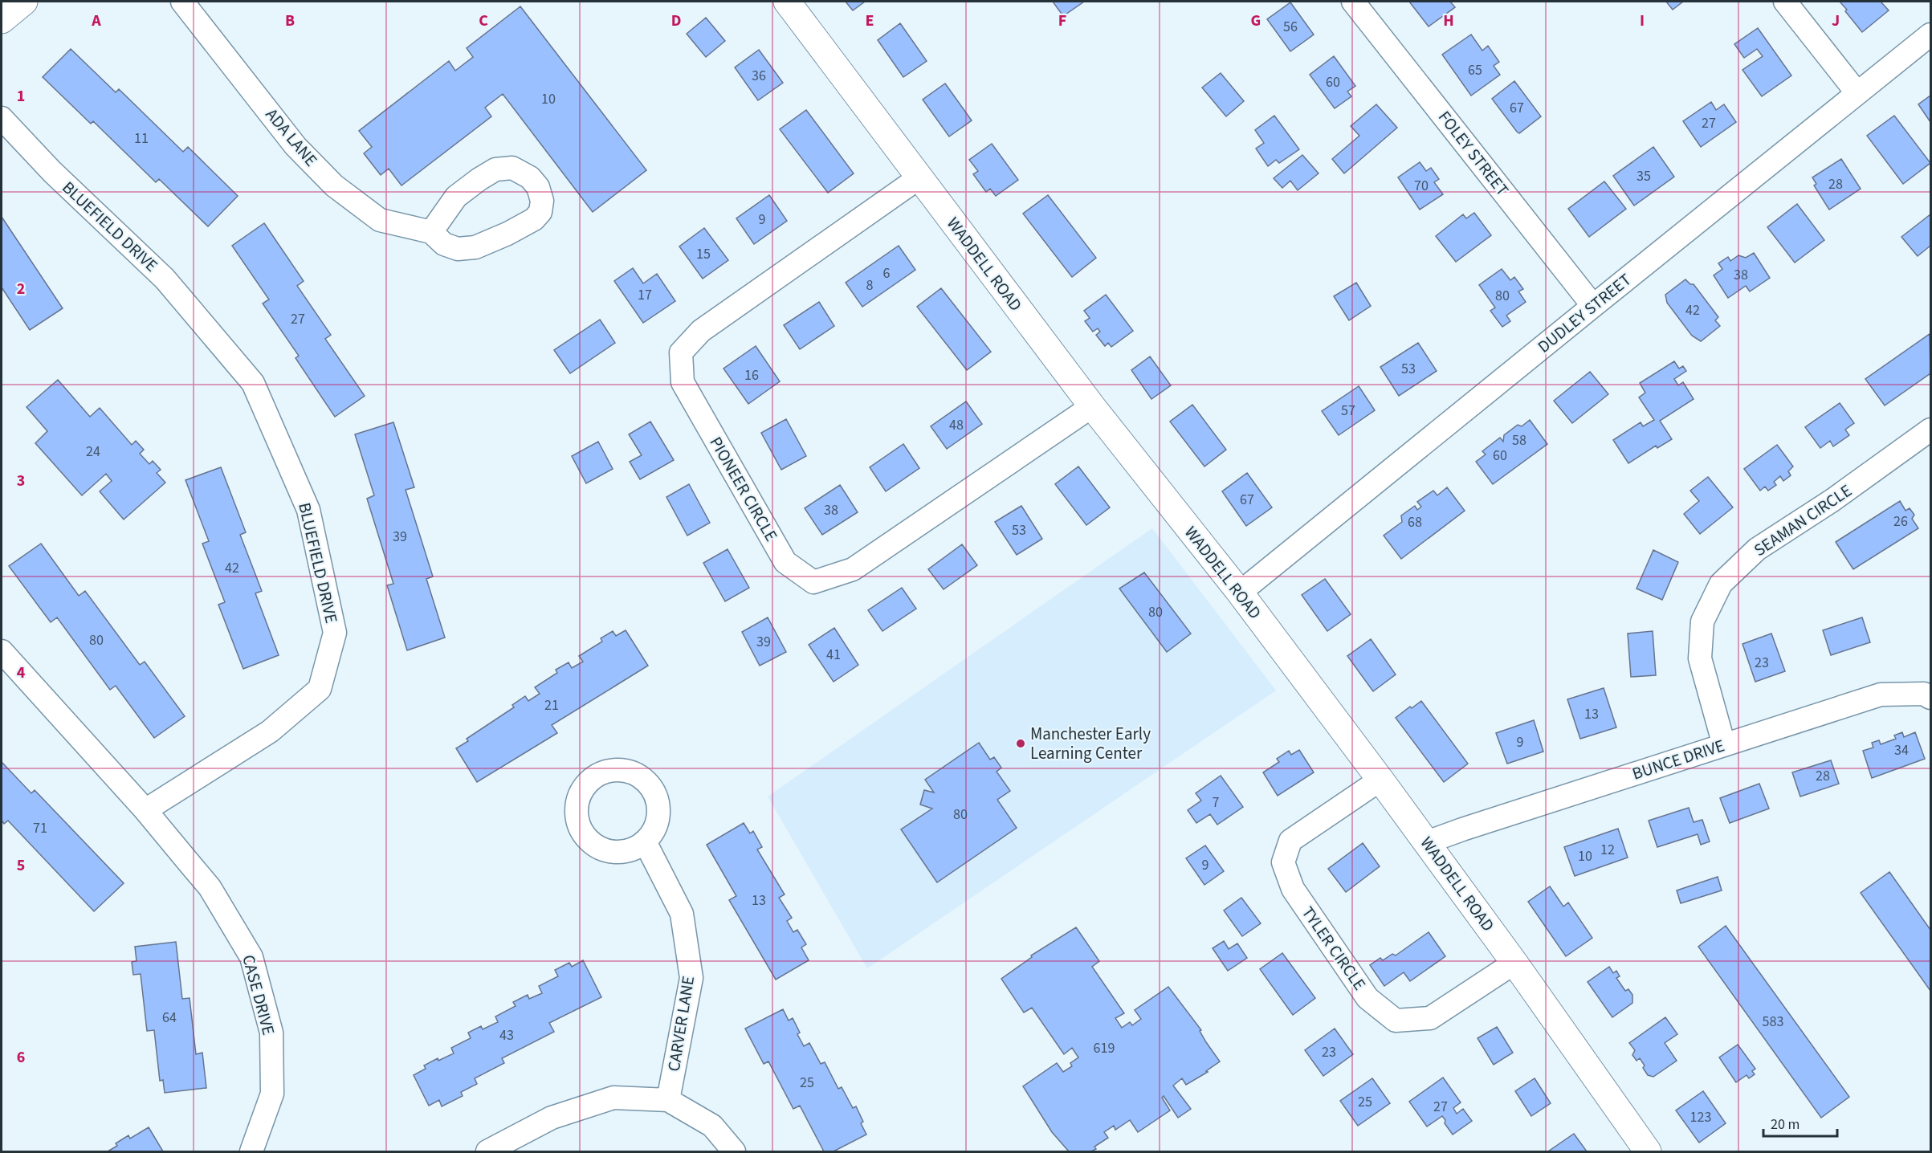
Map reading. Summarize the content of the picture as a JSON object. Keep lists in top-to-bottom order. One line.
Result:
{"streets":{"street":["ADA LANE","FOLEY STREET","BLUEFIELD DRIVE","WADDELL ROAD","DUDLEY STREET","PIONEER CIRCLE","SEAMAN CIRCLE","BUNCE DRIVE","TYLER CIRCLE","CASE DRIVE","CARVER LANE"]},"crossings":[["FOLEY STREET","DUDLEY STREET"],["BLUEFIELD DRIVE","CASE DRIVE"],["WADDELL ROAD","DUDLEY STREET"],["WADDELL ROAD","PIONEER CIRCLE"],["WADDELL ROAD","BUNCE DRIVE"],["WADDELL ROAD","TYLER CIRCLE"],["SEAMAN CIRCLE","BUNCE DRIVE"]],"places":["Manchester Early Learning Center"],"house_numbers":["56","65","36","60","10","67","27","11","35","28","70","9","15","6","38","8","17","80","42","27","53","16","57","48","58","24","60","67","38","26","68","53","39","42","80","80","39","41","23","21","13","9","34","28","7","80","71","12","10","9","13","64","583","43","619","23","25","25","27","123"],"scale_bar":"20 m","grid":{"columns":["A","B","C","D","E","F","G","H","I","J"],"rows":["1","2","3","4","5","6"]}}
